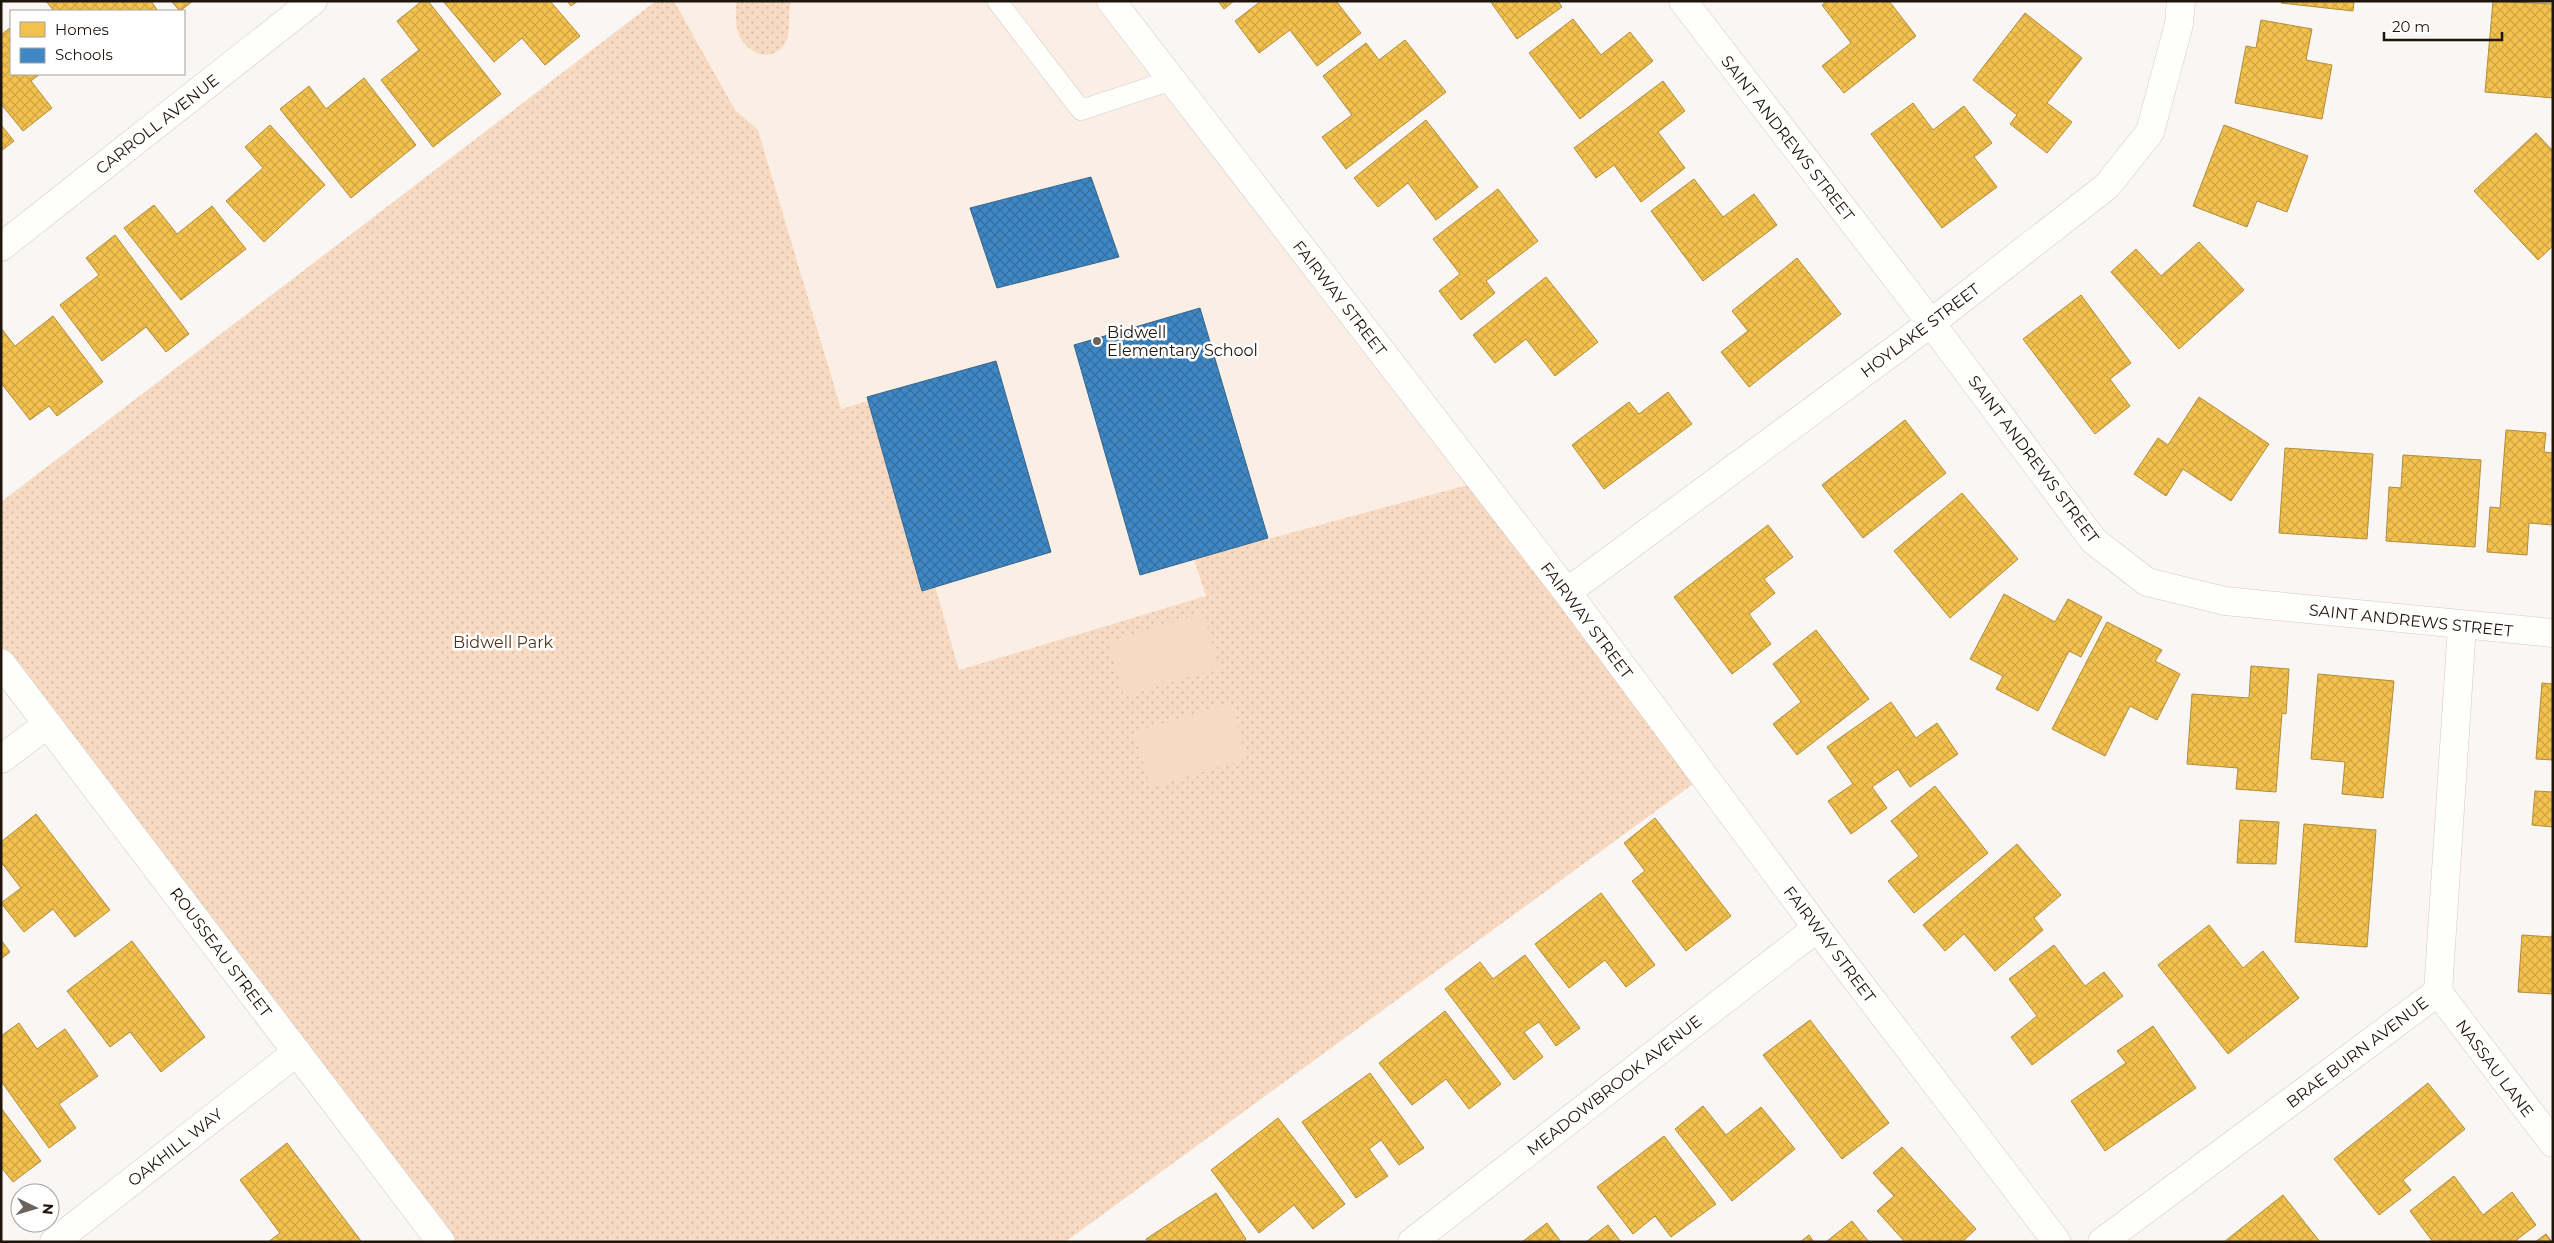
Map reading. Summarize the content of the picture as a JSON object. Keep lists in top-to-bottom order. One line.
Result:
{"streets":{"street":["CARROLL AVENUE","SAINT ANDREWS STREET","FAIRWAY STREET","HOYLAKE STREET","ROUSSEAU STREET","BRAE BURN AVENUE","NASSAU LANE","MEADOWBROOK AVENUE","OAKHILL WAY"]},"crossings":[["SAINT ANDREWS STREET","HOYLAKE STREET"],["SAINT ANDREWS STREET","BRAE BURN AVENUE"],["FAIRWAY STREET","HOYLAKE STREET"],["FAIRWAY STREET","MEADOWBROOK AVENUE"],["ROUSSEAU STREET","OAKHILL WAY"],["BRAE BURN AVENUE","NASSAU LANE"]],"parks":["Bidwell Park"],"places":["Bidwell Elementary School"],"legend":["Homes","Schools"],"scale_bar":"20 m","north":"right"}
